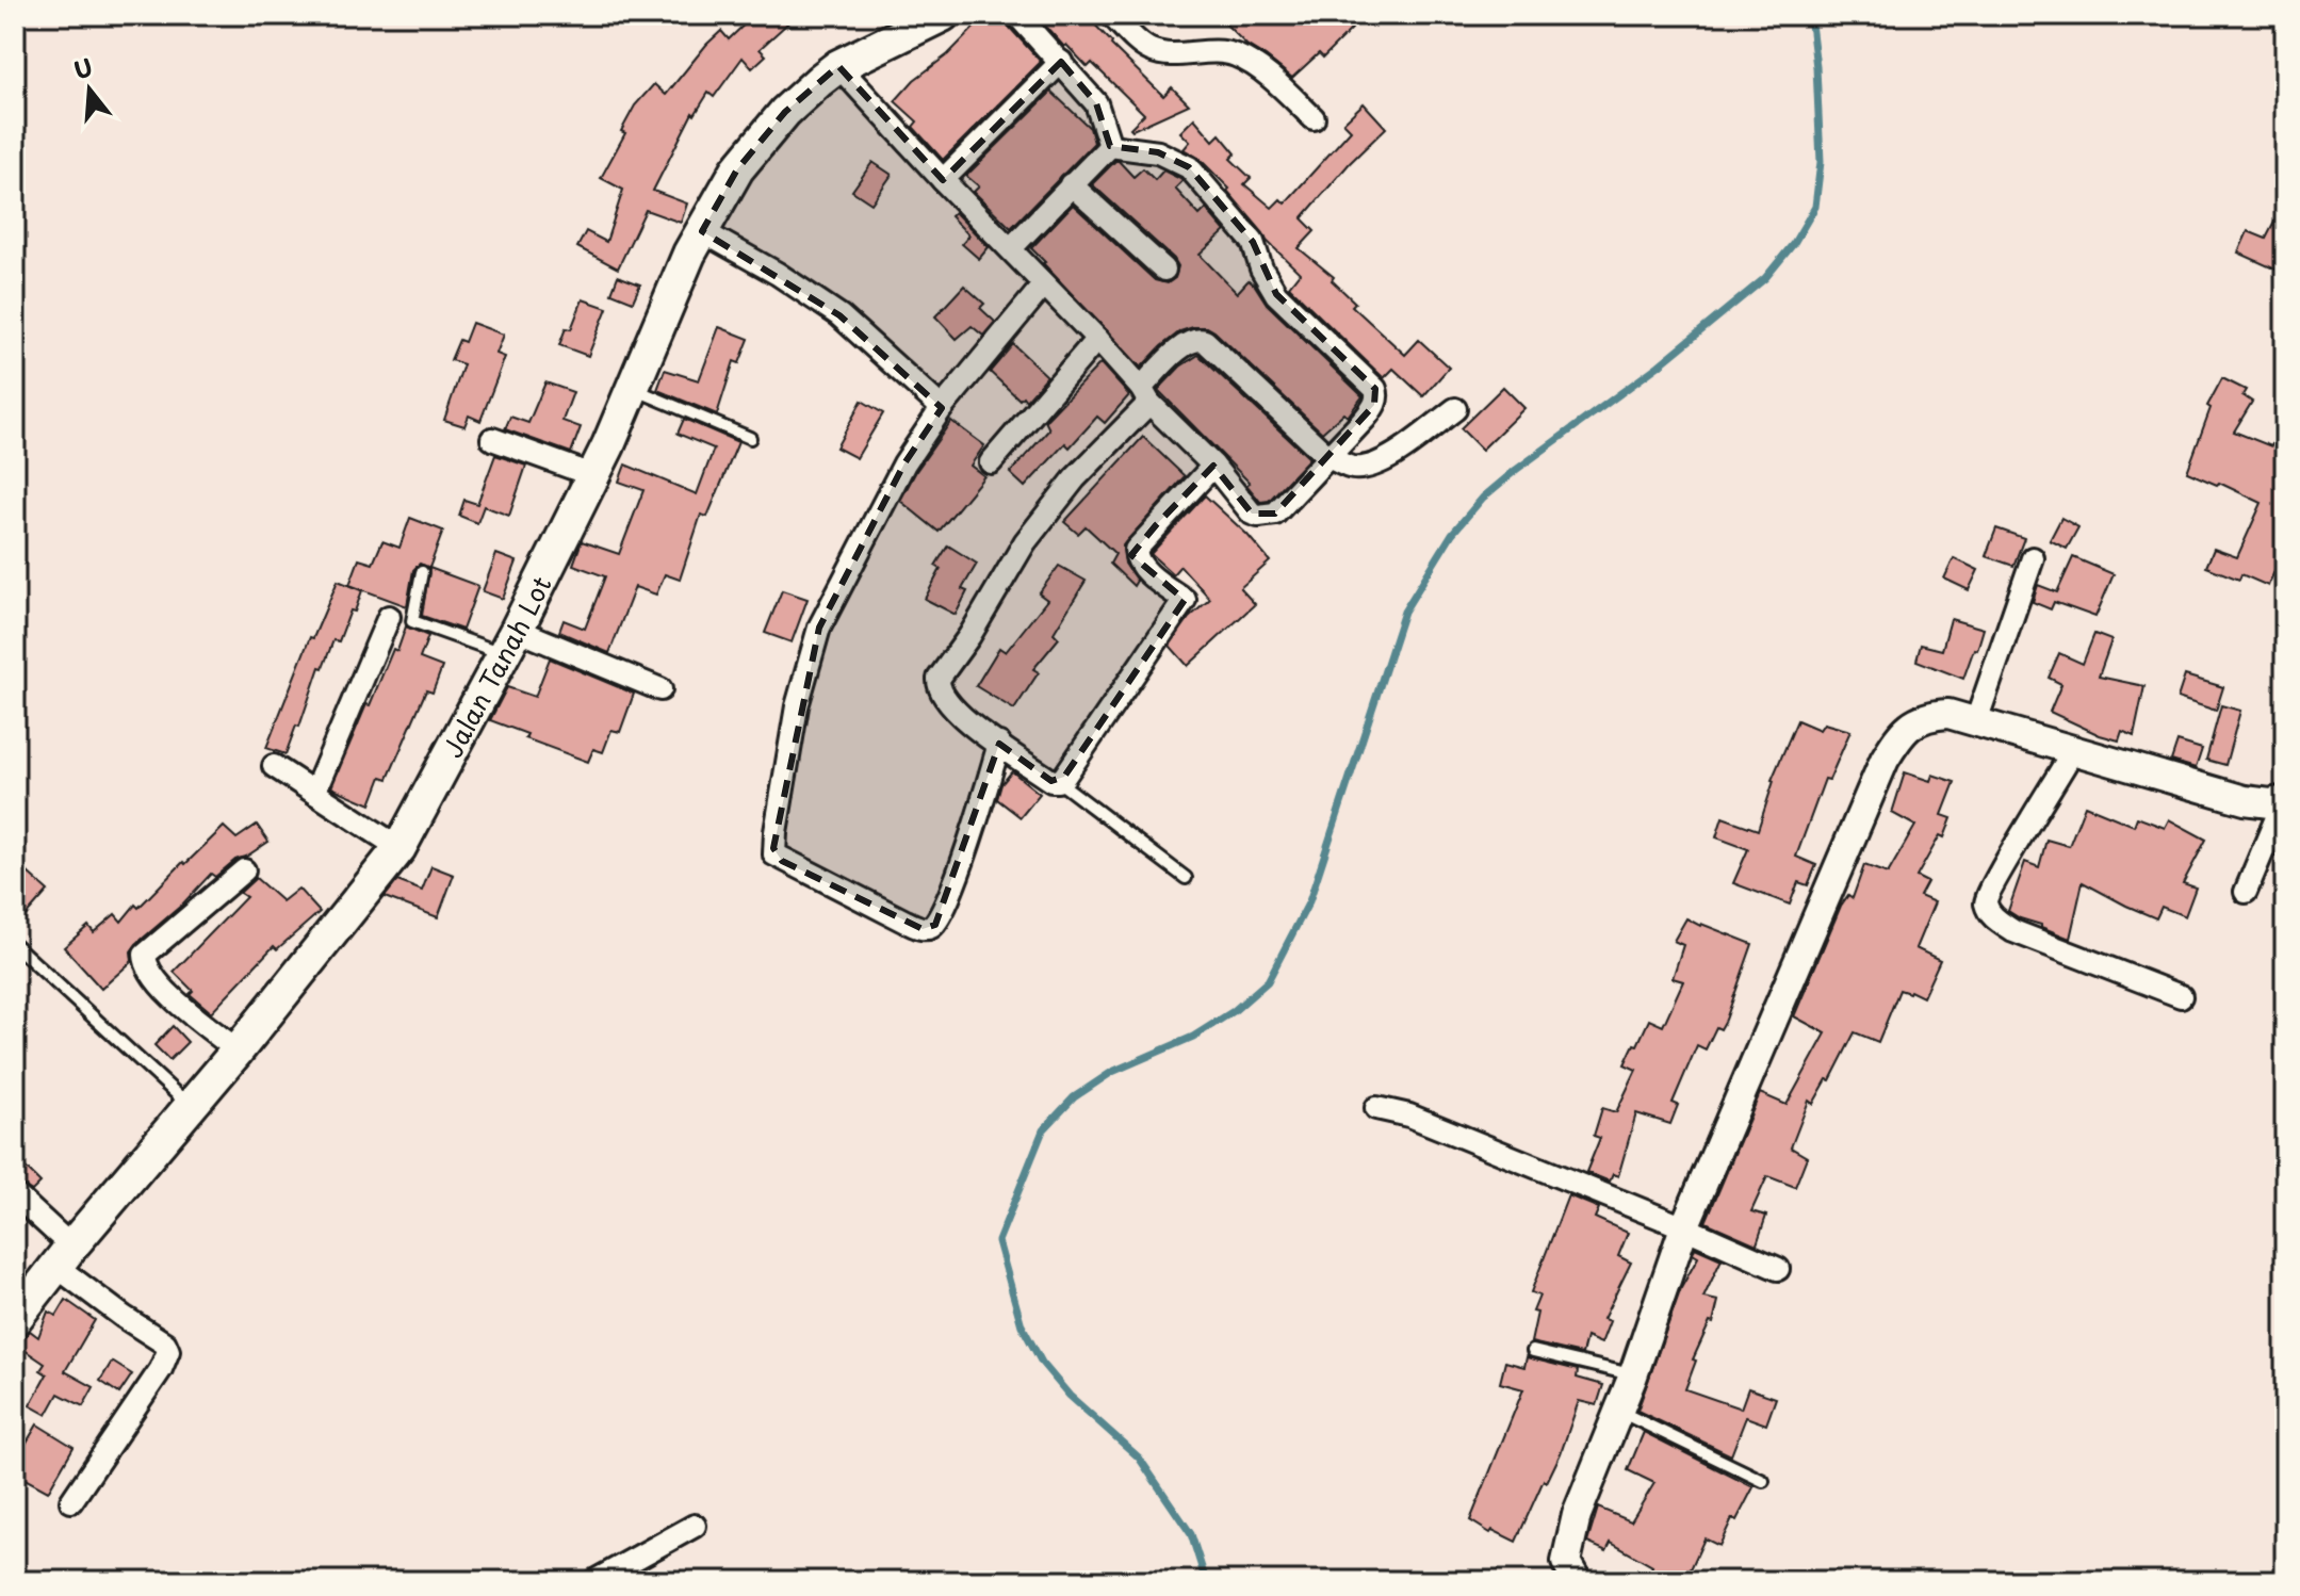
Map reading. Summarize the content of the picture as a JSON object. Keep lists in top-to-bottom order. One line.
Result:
{"streets":{"main road":["Jalan Tanah Lot"]},"north":"top"}
